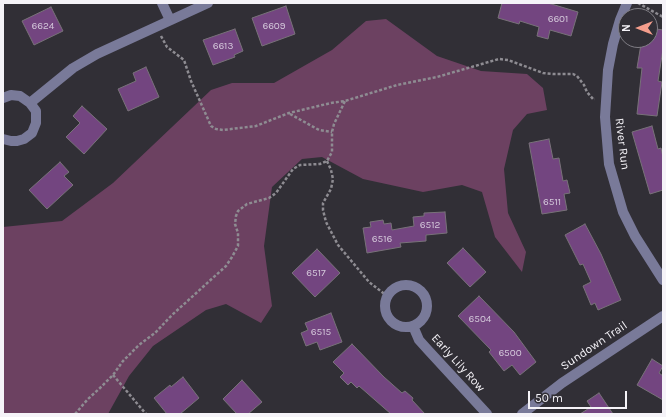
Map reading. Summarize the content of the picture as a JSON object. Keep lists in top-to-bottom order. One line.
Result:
{"streets":{"street":["River Run","Sundown Trail","Early Lily Row"]},"house_numbers":["6601","6624","6609","6613","6511","6512","6516","6517","6504","6515","6500"],"scale_bar":"50 m","north":"left"}
